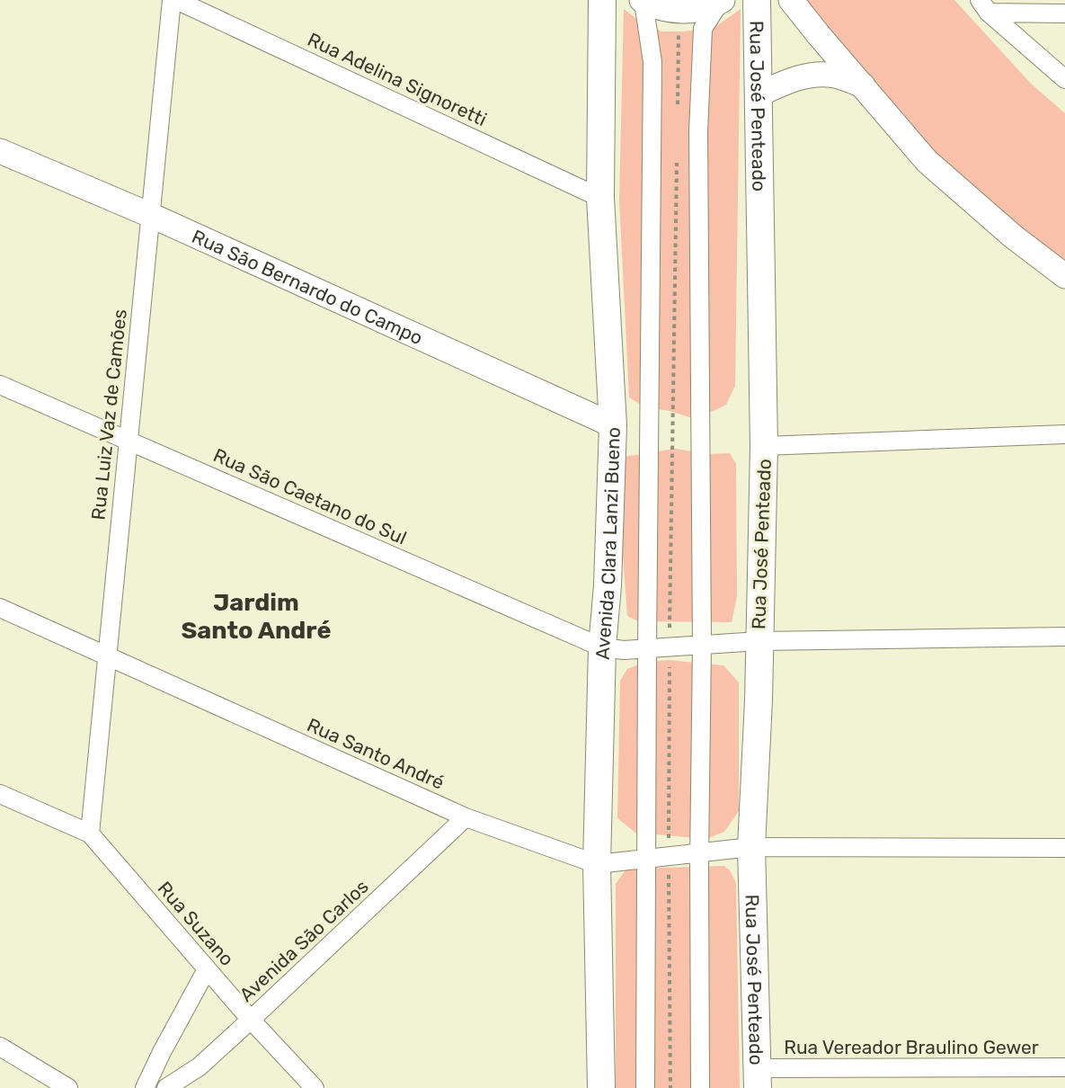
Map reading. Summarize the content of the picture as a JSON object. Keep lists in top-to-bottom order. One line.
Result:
{"streets":{"main road":["Rua José Penteado","Avenida Clara Lanzi Bueno"],"street":["Rua Adelina Signoretti","Rua São Bernardo do Campo","Rua Luiz Vaz de Camões","Rua São Caetano do Sul","Rua Santo André","Rua Suzano","Avenida São Carlos","Rua Vereador Braulino Gewer"]},"crossings":[["Rua Adelina Signoretti","Avenida Clara Lanzi Bueno"],["Rua José Penteado","Rua São Caetano do Sul"],["Rua José Penteado","Rua Santo André"],["Rua José Penteado","Rua Vereador Braulino Gewer"],["Rua São Bernardo do Campo","Rua Luiz Vaz de Camões"],["Rua São Bernardo do Campo","Avenida Clara Lanzi Bueno"],["Rua Luiz Vaz de Camões","Rua São Caetano do Sul"],["Rua Luiz Vaz de Camões","Rua Santo André"],["Rua Luiz Vaz de Camões","Rua Suzano"],["Rua São Caetano do Sul","Avenida Clara Lanzi Bueno"],["Avenida Clara Lanzi Bueno","Rua Santo André"],["Rua Santo André","Avenida São Carlos"],["Rua Suzano","Avenida São Carlos"]],"districts":["Jardim Santo André"]}
